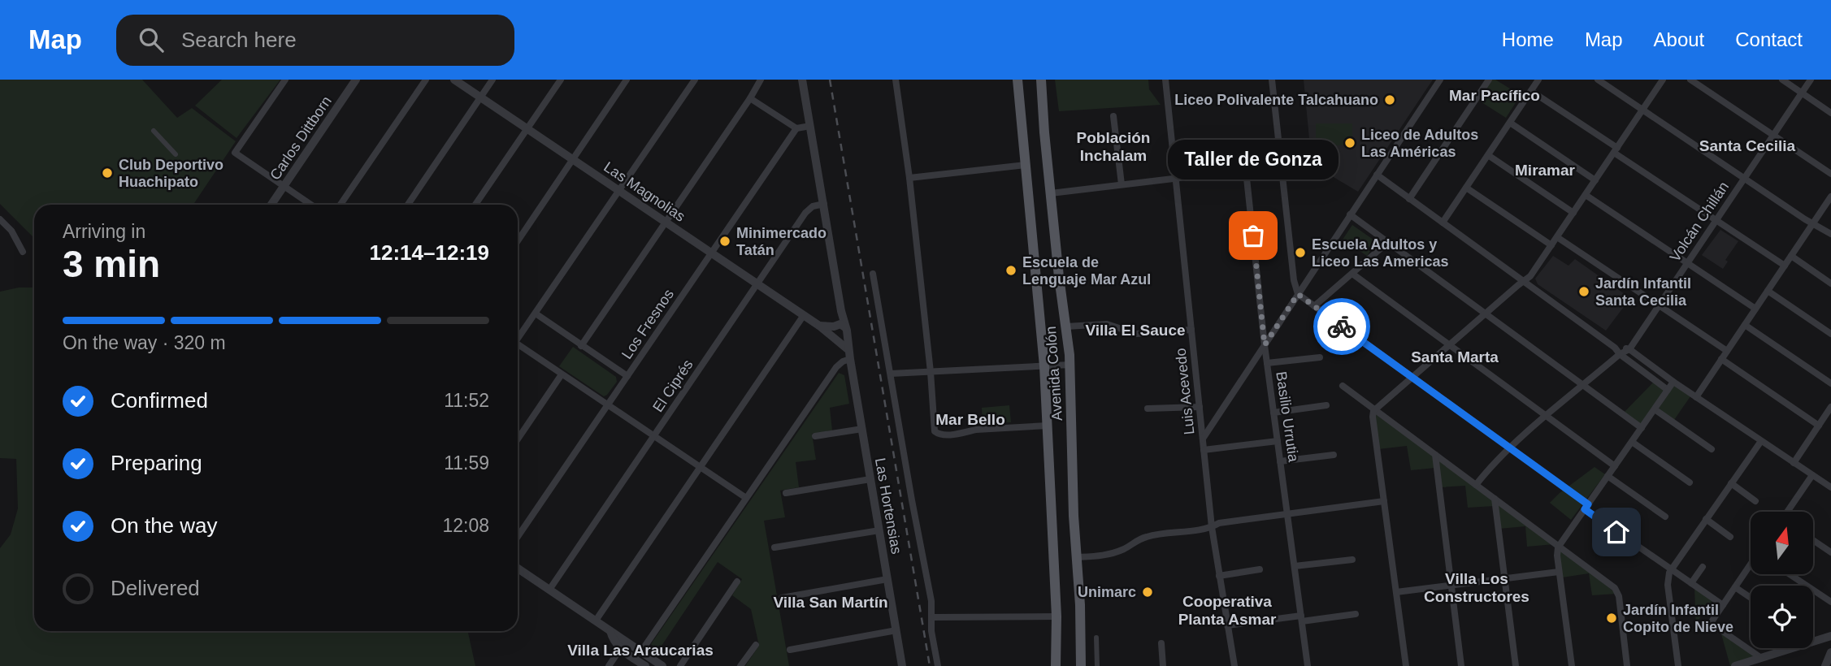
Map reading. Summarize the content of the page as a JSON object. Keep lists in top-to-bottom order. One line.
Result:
{"streets":{"main road":["Avenida Colón"],"street":["Carlos Dittborn","Las Magnolias","Volcán Chillán","Los Fresnos","El Ciprés","Luis Acevedo","Basilio Urrutia","Las Hortensias"]},"crossings":[["Las Magnolias","Los Fresnos"],["Las Magnolias","El Ciprés"],["Las Magnolias","Las Hortensias"],["El Ciprés","Las Hortensias"]],"districts":["Mar Pacífico","Población Inchalam","Santa Cecilia","Miramar","Villa El Sauce","Santa Marta","Mar Bello","Villa Los Constructores","Cooperativa Planta Asmar","Villa San Martín","Villa Las Araucarias"],"places":["Liceo Polivalente Talcahuano","Liceo de Adultos Las Américas","Club Deportivo Huachipato","Taller de Gonza","Minimercado Tatán","Escuela Adultos y Liceo Las Americas","Escuela de Lenguaje Mar Azul","Jardín Infantil Santa Cecilia","Unimarc","Jardín Infantil Copito de Nieve"],"north":"top","page":{"header":"Map","search":"Search here","nav":["Home","Map","About","Contact"],"bubble":"Taller de Gonza","heading":["3 min","Arriving in","12:14–12:19"],"bar":"On the way · 320 m","list":[["Confirmed","11:52"],["Preparing","11:59"],["On the way","12:08"],"Delivered"]}}
